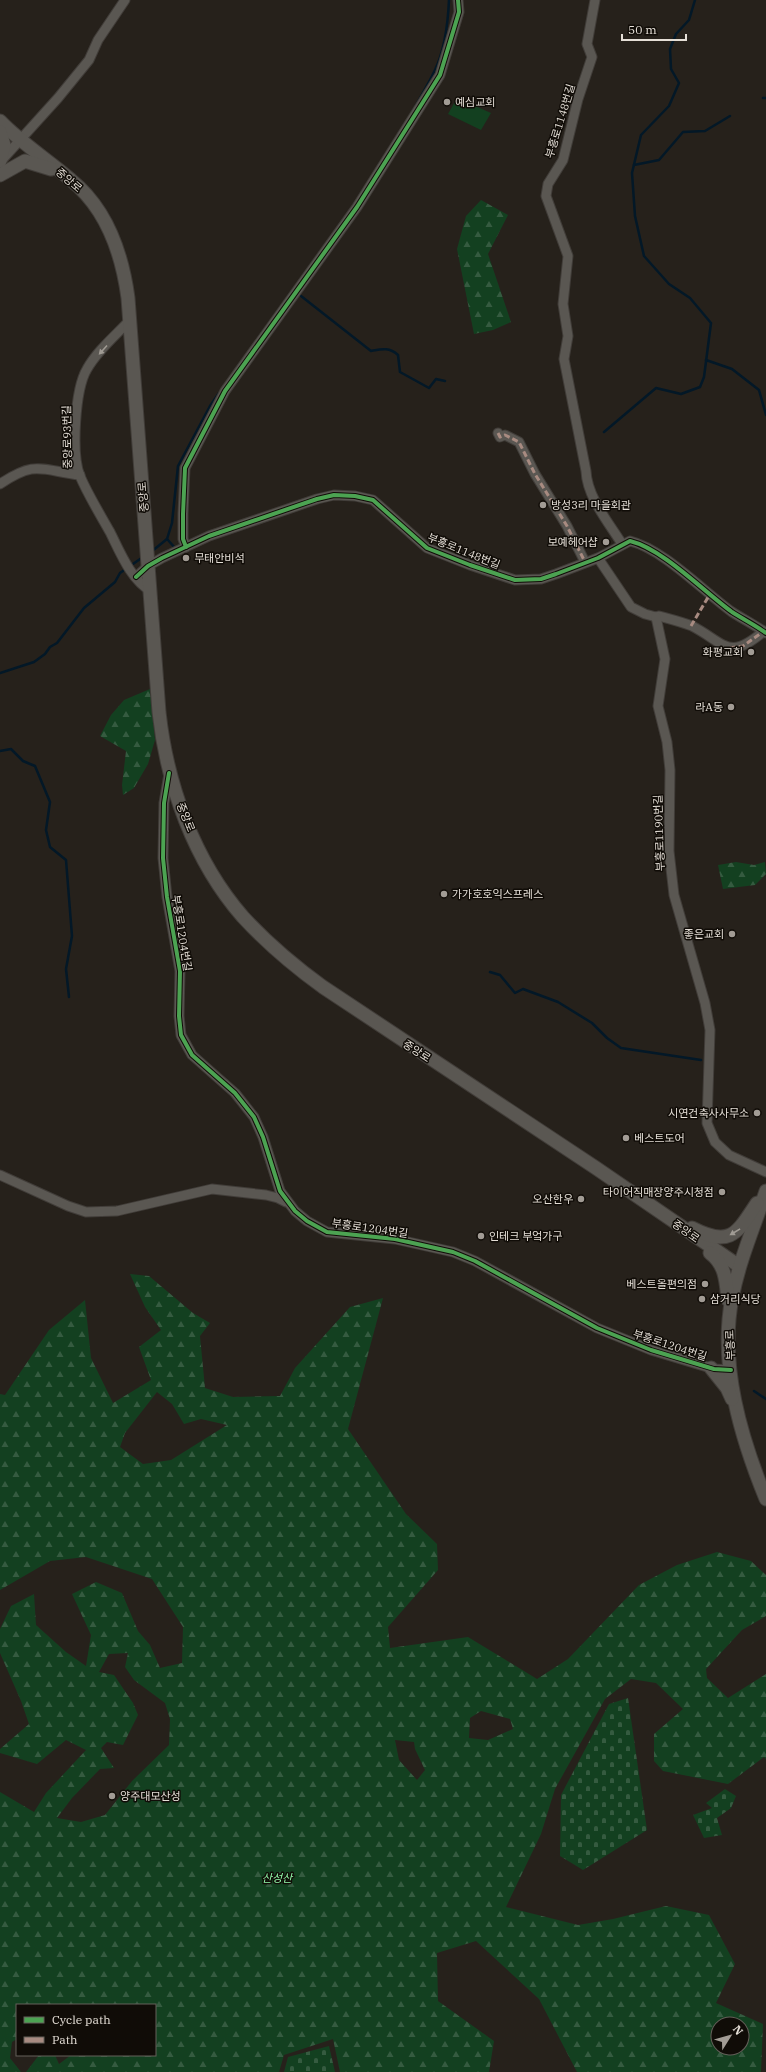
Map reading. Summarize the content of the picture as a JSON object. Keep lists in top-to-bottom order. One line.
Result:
{"streets":{"main road":["중앙로","부흥로"],"street":["부흥로1148번길","중앙로93번길","부흥로1190번길","부흥로1204번길"]},"crossings":[["부흥로1148번길","중앙로"],["부흥로1148번길","중앙로93번길"],["부흥로1148번길","부흥로1190번길"],["중앙로","중앙로93번길"],["중앙로","부흥로1204번길"],["중앙로","부흥로"],["부흥로1204번길","부흥로"]],"one_way":["중앙로93번길"],"parks":["산성산"],"places":["예심교회","방성3리 마을회관","보예헤어샵","무태안비석","화평교회","라A동","가가호호익스프레스","좋은교회","시연건축사사무소","베스트도어","타이어직매장양주시청점","오산한우","인테크 부엌가구","베스트올편의점","삼거리식당","양주대모산성"],"legend":["Cycle path","Path"],"scale_bar":"50 m","north":"top right"}
